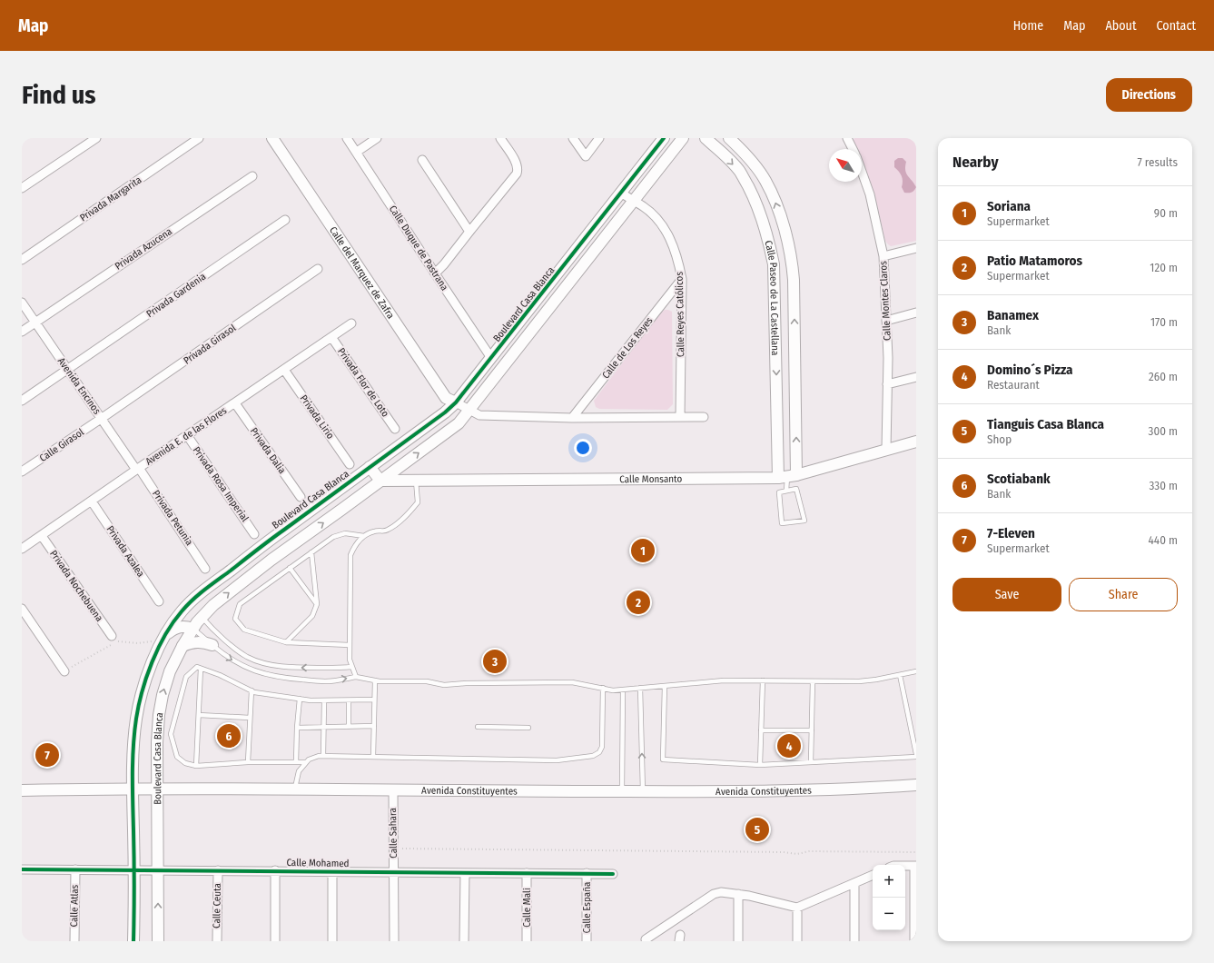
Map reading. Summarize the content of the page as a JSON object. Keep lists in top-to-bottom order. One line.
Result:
{"streets":{"street":["Privada Margarita","Calle Duque de Pastrana","Privada Azucena","Calle del Marquez de Zafra","Privada Gardenia","Calle Paseo de La Castellana","Calle Montes Claros","Boulevard Casa Blanca","Calle Reyes Católicos","Privada Girasol","Calle de Los Reyes","Privada Flor de Loto","Avenida Encinos","Privada Lirio","Avenida E. de las Flores","Calle Girasol","Privada Dalia","Calle Monsanto","Privada Rosa Imperial","Privada Petunia","Privada Azalea","Privada Nochebuena","Avenida Constituyentes","Calle Sahara","Calle Mohamed","Calle Atlas","Calle Ceuta","Calle Mali","Calle España"]},"crossings":[["Calle Duque de Pastrana","Boulevard Casa Blanca"],["Privada Azucena","Avenida Encinos"],["Calle del Marquez de Zafra","Boulevard Casa Blanca"],["Privada Gardenia","Avenida Encinos"],["Calle Paseo de La Castellana","Calle Monsanto"],["Calle Montes Claros","Calle Monsanto"],["Boulevard Casa Blanca","Calle Reyes Católicos"],["Boulevard Casa Blanca","Calle Monsanto"],["Boulevard Casa Blanca","Avenida Constituyentes"],["Boulevard Casa Blanca","Calle Mohamed"],["Calle Reyes Católicos","Calle de Los Reyes"],["Privada Girasol","Avenida Encinos"],["Privada Girasol","Calle Girasol"],["Privada Flor de Loto","Avenida E. de las Flores"],["Avenida Encinos","Avenida E. de las Flores"],["Avenida Encinos","Calle Girasol"],["Avenida Encinos","Privada Petunia"],["Privada Lirio","Avenida E. de las Flores"],["Avenida E. de las Flores","Privada Dalia"],["Avenida E. de las Flores","Privada Rosa Imperial"],["Avenida E. de las Flores","Privada Petunia"],["Avenida E. de las Flores","Privada Azalea"],["Avenida E. de las Flores","Privada Nochebuena"],["Avenida Constituyentes","Calle Sahara"],["Calle Sahara","Calle Mohamed"],["Calle Mohamed","Calle Atlas"],["Calle Mohamed","Calle Ceuta"],["Calle Mohamed","Calle Mali"],["Calle Mohamed","Calle España"]],"north":"top left","page":{"header":"Map","nav":["Home","Map","About","Contact"],"buttons":["Directions",["Save","Share"]],"title":"Find us","heading":["Nearby","7 results"],"list":[{"mark":"1","name":"Soriana","note":"Supermarket","value":"90 m"},{"mark":"2","name":"Patio Matamoros","note":"Supermarket","value":"120 m"},{"mark":"3","name":"Banamex","note":"Bank","value":"170 m"},{"mark":"4","name":"Domino´s Pizza","note":"Restaurant","value":"260 m"},{"mark":"5","name":"Tianguis Casa Blanca","note":"Shop","value":"300 m"},{"mark":"6","name":"Scotiabank","note":"Bank","value":"330 m"},{"mark":"7","name":"7-Eleven","note":"Supermarket","value":"440 m"}],"pins":["1","2","3","6","4","7","5"],"map_buttons":["+","−"]}}
